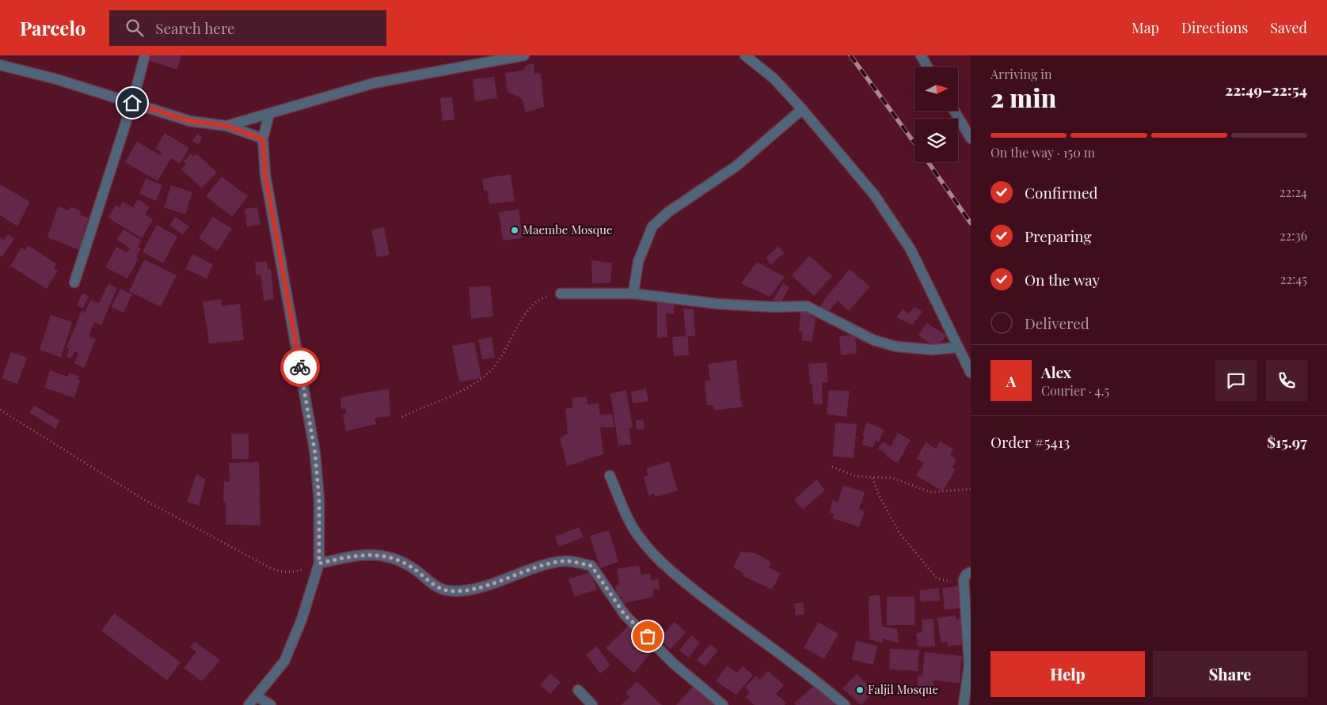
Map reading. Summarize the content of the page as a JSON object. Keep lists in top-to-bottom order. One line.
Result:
{"places":["Maembe Mosque","Faljil Mosque"],"north":"right","page":{"header":"Parcelo","search":"Search here","nav":["Map","Directions","Saved"],"heading":["2 min","Arriving in","22:49–22:54"],"panel":["Alex","Courier · 4.5","Order #5413","$15.97"],"bar":"On the way · 150 m","list":[["Confirmed","22:24"],["Preparing","22:36"],["On the way","22:45"],"Delivered"],"round":"A","buttons":["Help","Share"]}}
